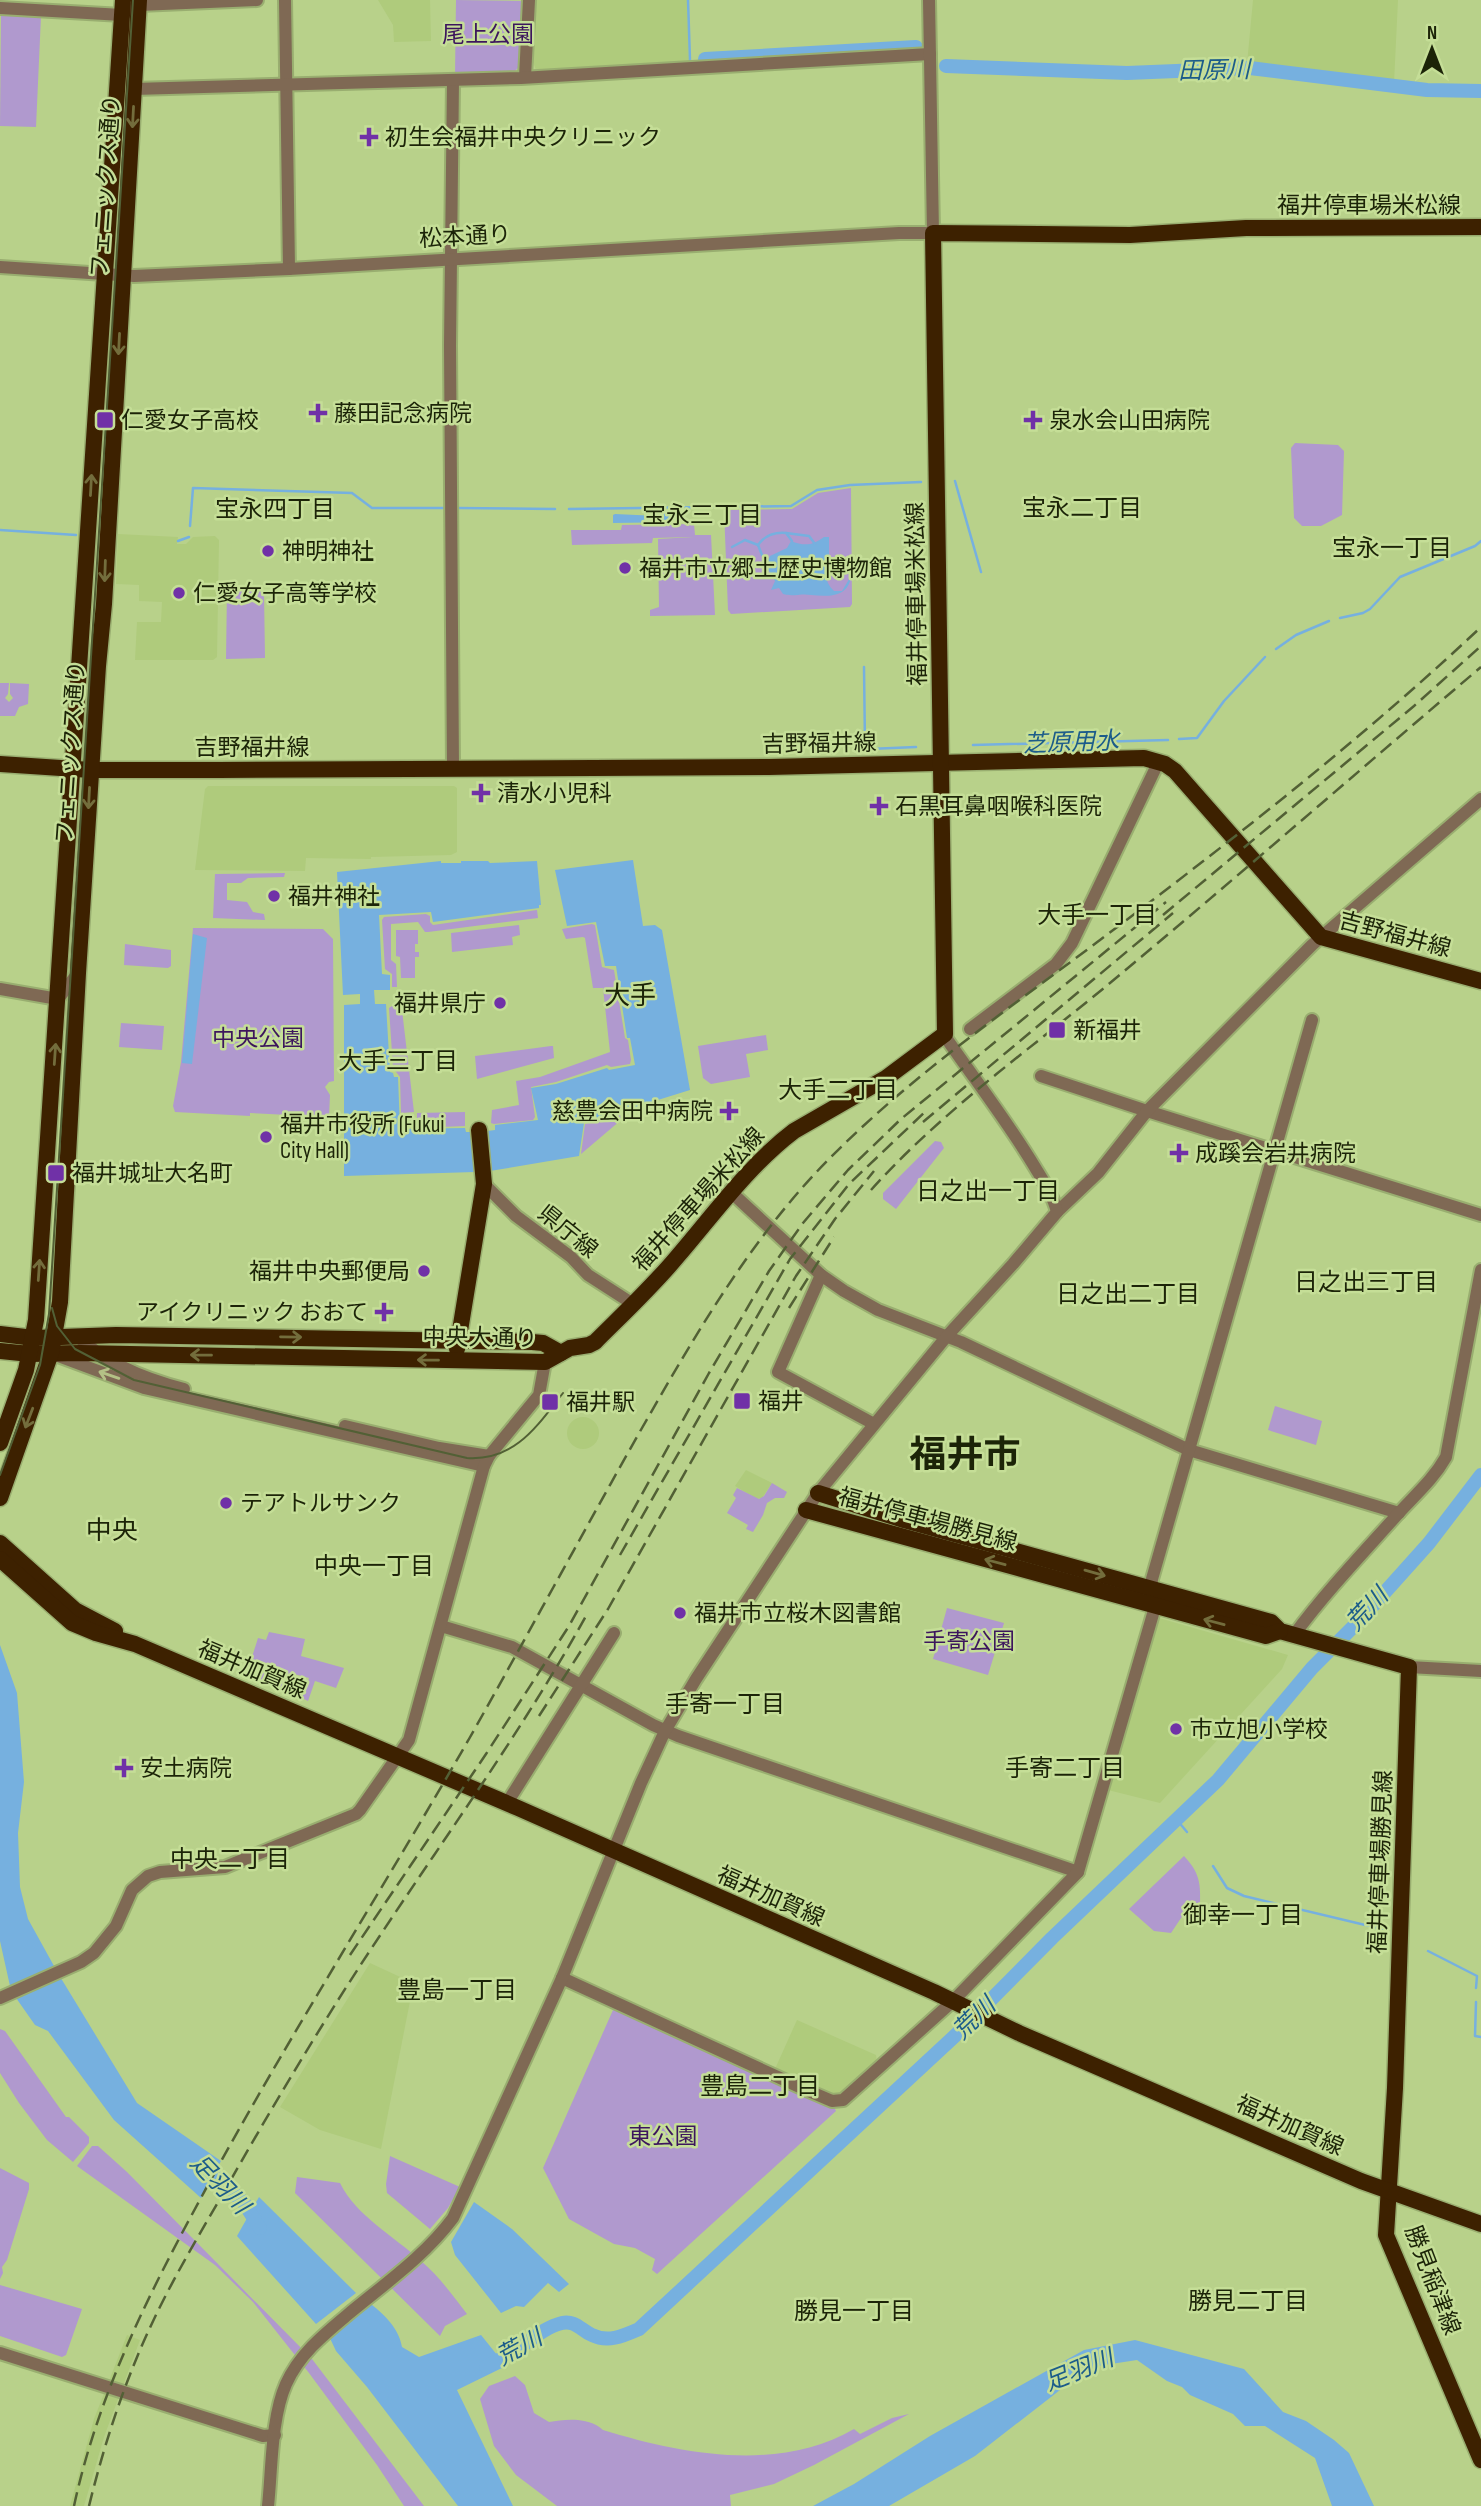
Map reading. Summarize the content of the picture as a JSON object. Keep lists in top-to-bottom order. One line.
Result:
{"streets":{"main road":["フェニックス通り","福井停車場米松線","吉野福井線","中央大通り","福井停車場勝見線","福井加賀線","勝見稲津線"],"street":["松本通り","県庁線"]},"crossings":[["フェニックス通り","松本通り"],["フェニックス通り","吉野福井線"],["フェニックス通り","中央大通り"],["福井停車場米松線","松本通り"],["福井停車場米松線","吉野福井線"],["福井停車場米松線","県庁線"],["福井停車場米松線","中央大通り"],["福井停車場勝見線","福井加賀線"],["福井停車場勝見線","勝見稲津線"],["福井加賀線","勝見稲津線"]],"districts":["宝永二丁目","宝永四丁目","宝永三丁目","宝永一丁目","大手一丁目","大手","大手三丁目","大手二丁目","日之出一丁目","日之出三丁目","日之出二丁目","福井市","中央","中央一丁目","手寄一丁目","手寄二丁目","中央二丁目","御幸一丁目","豊島一丁目","豊島二丁目","勝見二丁目","勝見一丁目"],"water":["田原川","芝原用水","荒川","足羽川"],"parks":["尾上公園","中央公園","手寄公園","東公園"],"places":{"health":["初生会福井中央クリニック","藤田記念病院","泉水会山田病院","清水小児科","石黒耳鼻咽喉科医院","慈豊会田中病院","成蹊会岩井病院","アイクリニック おおて","安土病院"],"transit":["仁愛女子高校","新福井","福井城址大名町","福井","福井駅"],"other":["神明神社","福井市立郷土歴史博物館","仁愛女子高等学校","福井神社","福井県庁","福井市役所 (Fukui City Hall)","福井中央郵便局","テアトルサンク","福井市立桜木図書館","市立旭小学校"]},"north":"top"}
